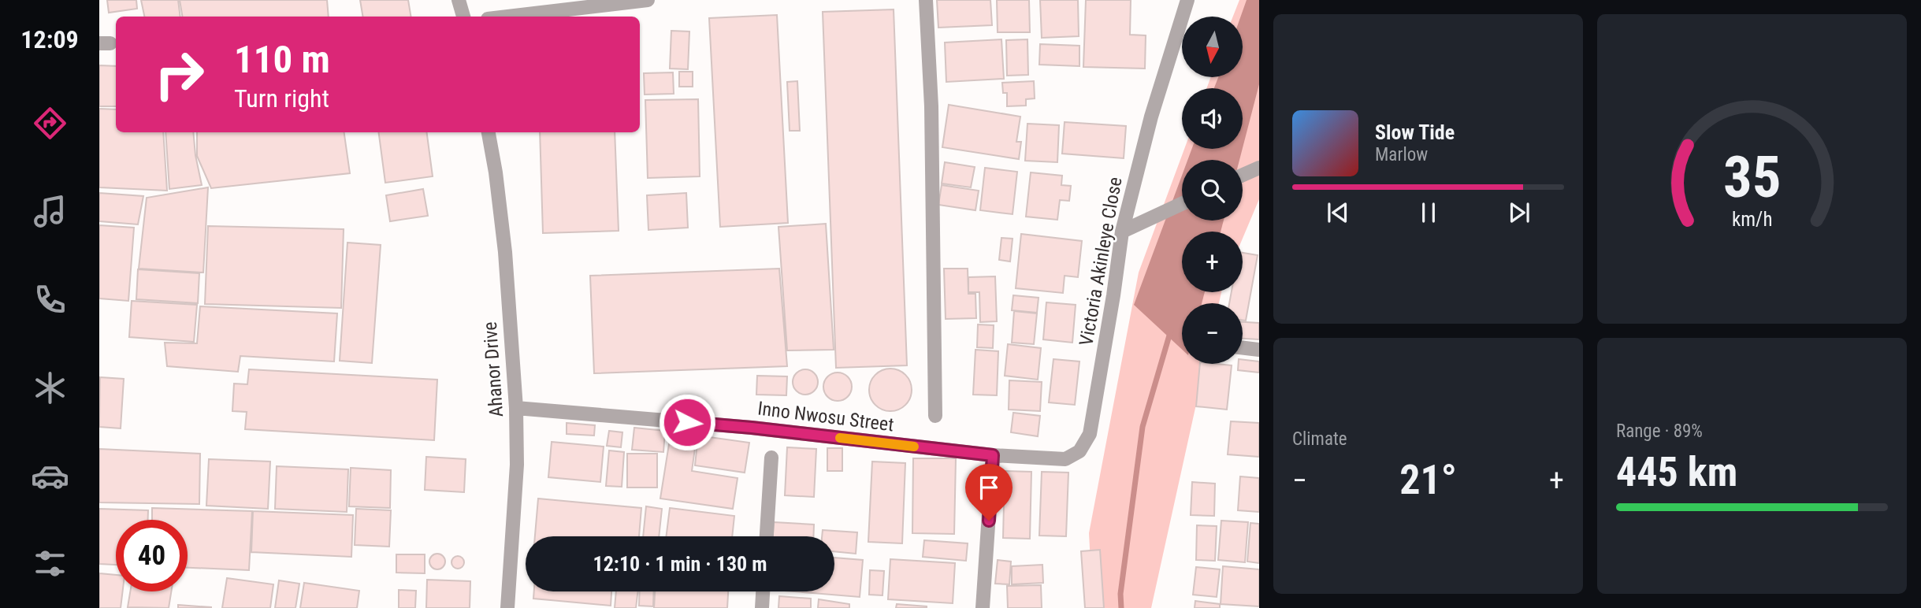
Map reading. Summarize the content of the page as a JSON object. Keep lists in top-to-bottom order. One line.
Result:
{"streets":{"street":["Victoria Akinleye Close","Ahanor Drive","Inno Nwosu Street"]},"crossings":[["Victoria Akinleye Close","Inno Nwosu Street"],["Ahanor Drive","Inno Nwosu Street"]],"north":"bottom","page":{"tabs":"12:09","map_buttons":["+","−"],"turn":["110 m","Turn right"],"song":["Slow Tide","Marlow"],"tile":["Climate",["Range · 89%","445 km"]],"heat":["−","21°","+"],"limit":"40","trip":"12:10 · 1 min · 130 m","gauge":["35","km/h"]}}
